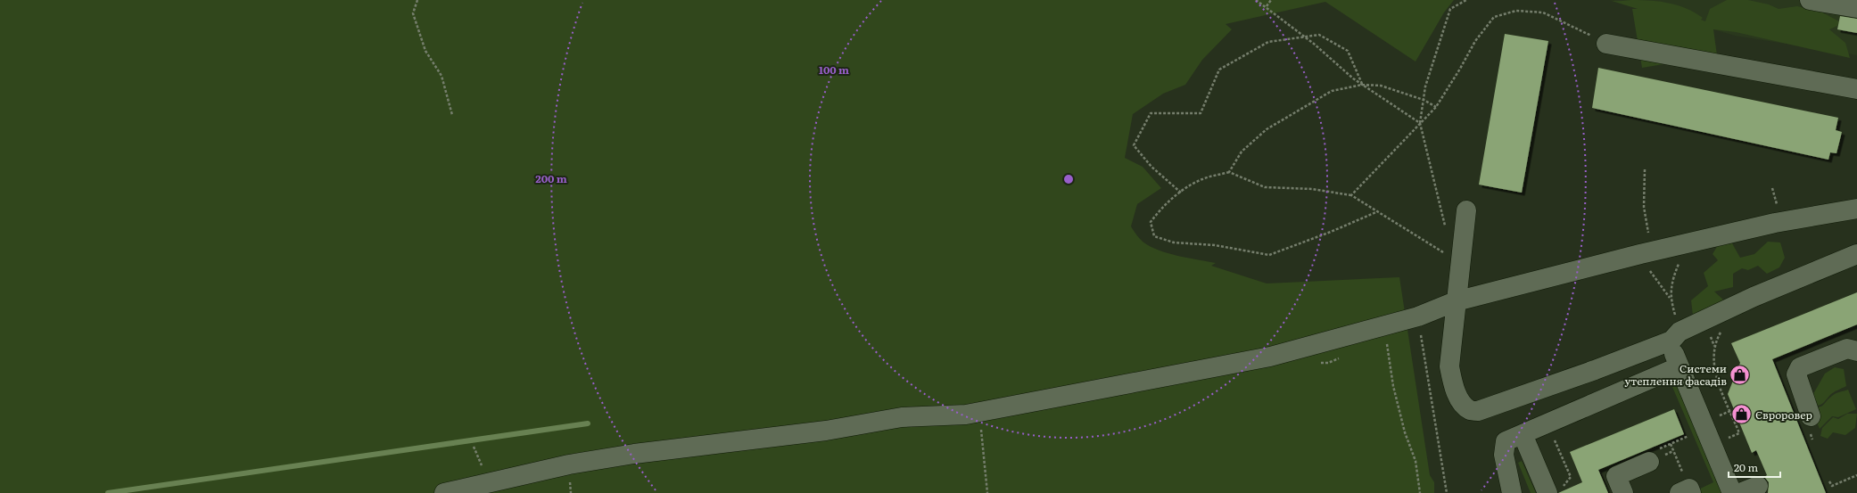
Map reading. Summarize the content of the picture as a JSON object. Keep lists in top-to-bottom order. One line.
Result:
{"places":{"shop":["Системи утеплення фасадів","Євроровер"]},"scale_bar":"20 m","rings":["100 m","200 m"]}
